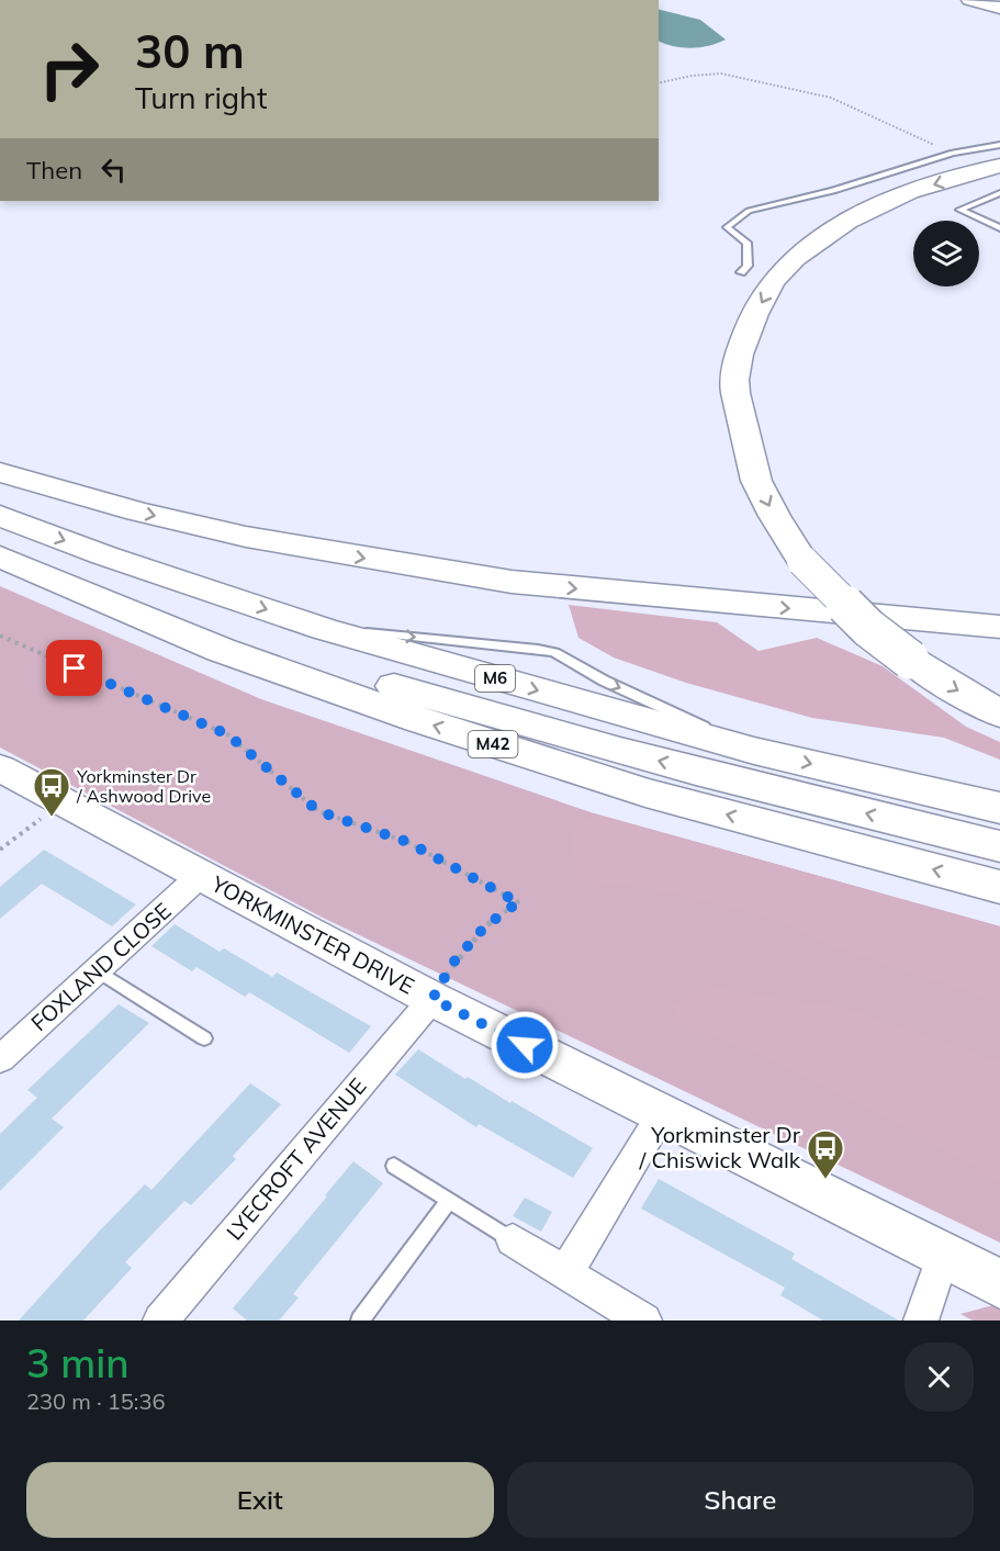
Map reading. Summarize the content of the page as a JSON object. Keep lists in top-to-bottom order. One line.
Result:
{"streets":{"highway":["M6","M42"],"street":["YORKMINSTER DRIVE","FOXLAND CLOSE","LYECROFT AVENUE"]},"crossings":[["YORKMINSTER DRIVE","FOXLAND CLOSE"],["YORKMINSTER DRIVE","LYECROFT AVENUE"]],"places":{"bus stop":["Yorkminster Dr / Ashwood Drive","Yorkminster Dr / Chiswick Walk"]},"page":{"turn":["30 m","Turn right"],"then":"Then","heading":["3 min","230 m · 15:36"],"buttons":["Exit","Share"]}}
